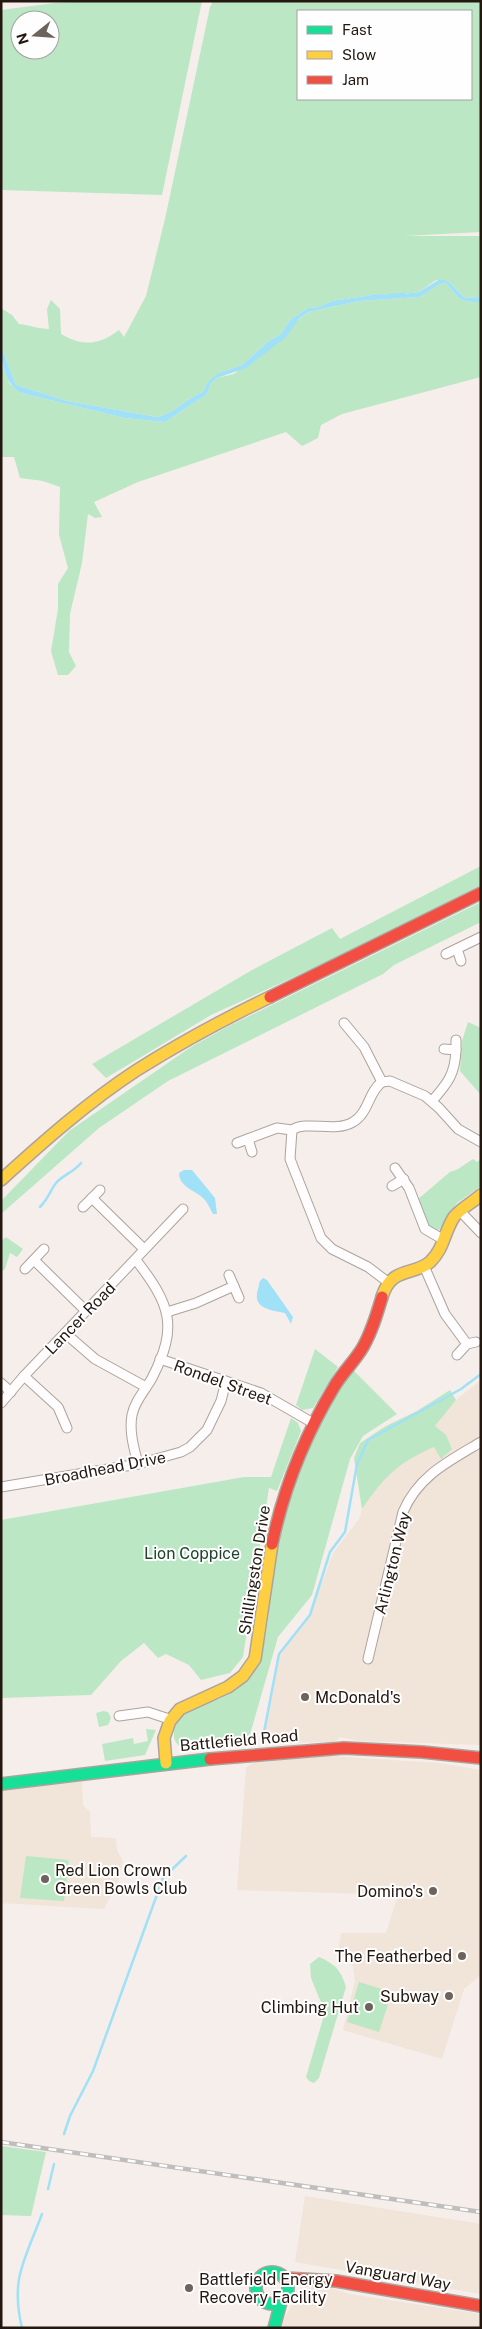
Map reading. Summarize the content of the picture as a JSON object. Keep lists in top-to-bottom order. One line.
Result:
{"streets":{"main road":["Shillingston Drive","Battlefield Road","Vanguard Way"],"street":["Lancer Road","Rondel Street","Broadhead Drive","Arlington Way"]},"crossings":[["Lancer Road","Rondel Street"],["Rondel Street","Broadhead Drive"],["Rondel Street","Shillingston Drive"]],"parks":["Lion Coppice"],"places":["McDonald's","Red Lion Crown Green Bowls Club","Domino's","The Featherbed","Subway","Climbing Hut","Battlefield Energy Recovery Facility"],"legend":["Fast","Slow","Jam"],"north":"left"}
